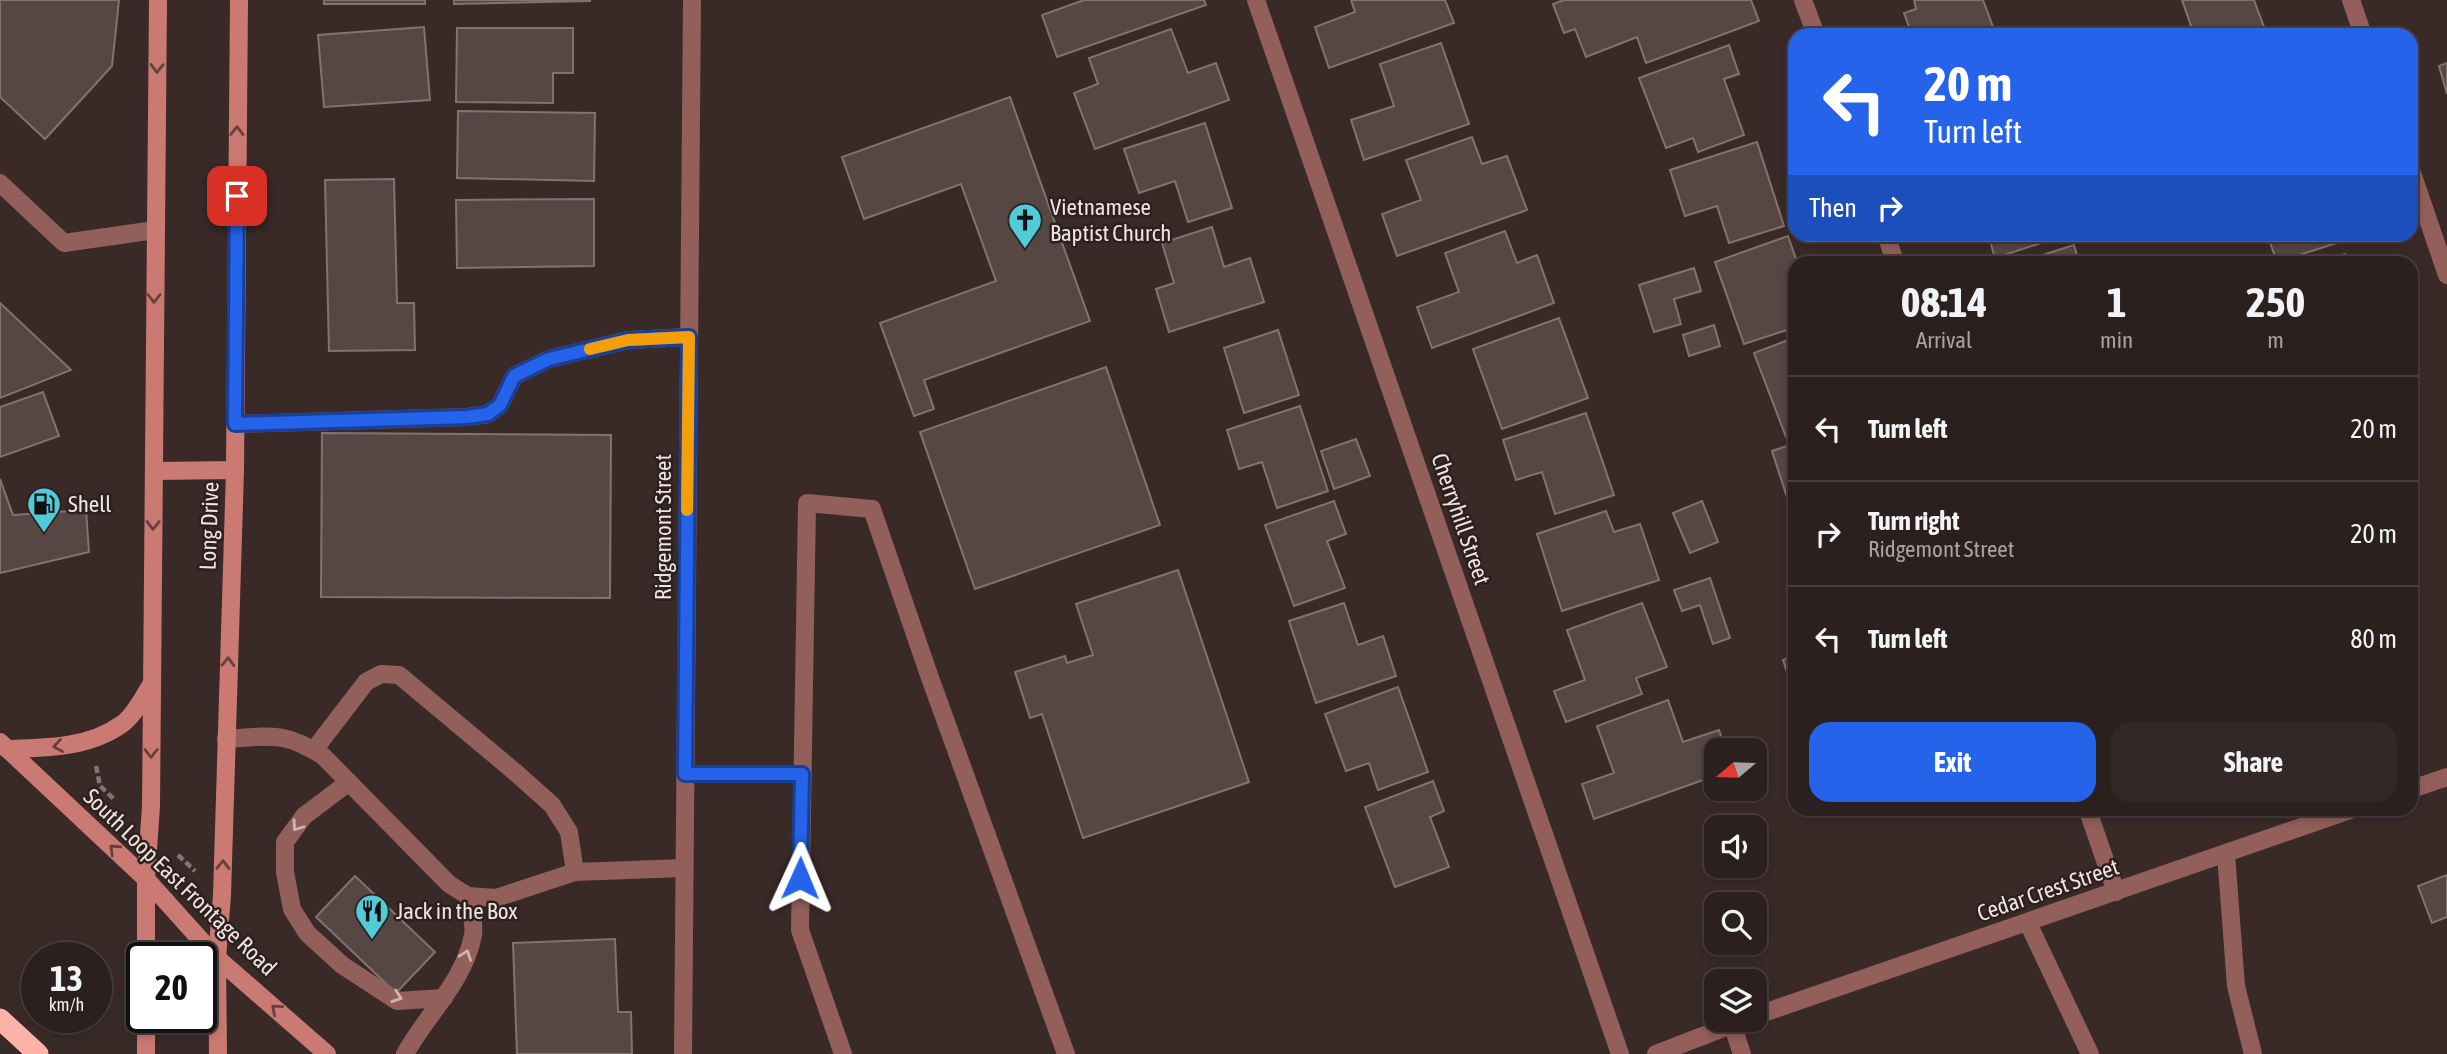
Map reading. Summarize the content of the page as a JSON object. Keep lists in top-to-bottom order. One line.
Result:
{"streets":{"main road":["Long Drive","South Loop East Frontage Road"],"street":["Cherryhill Street","Ridgemont Street","Cedar Crest Street"]},"crossings":[["Long Drive","South Loop East Frontage Road"]],"one_way":["South Loop East Frontage Road"],"places":{"church":["Vietnamese Baptist Church"],"fuel station":["Shell"],"restaurant":["Jack in the Box"]},"north":"left","page":{"turn":["20 m","Turn left"],"then":"Then","eta":["08:14","Arrival","1","min","250","m"],"list":[{"name":"Turn left","value":"20 m"},{"name":"Turn right","note":"Ridgemont Street","value":"20 m"},{"name":"Turn left","value":"80 m"}],"buttons":["Exit","Share"],"speed":"13 km/h","limit":"20"}}
